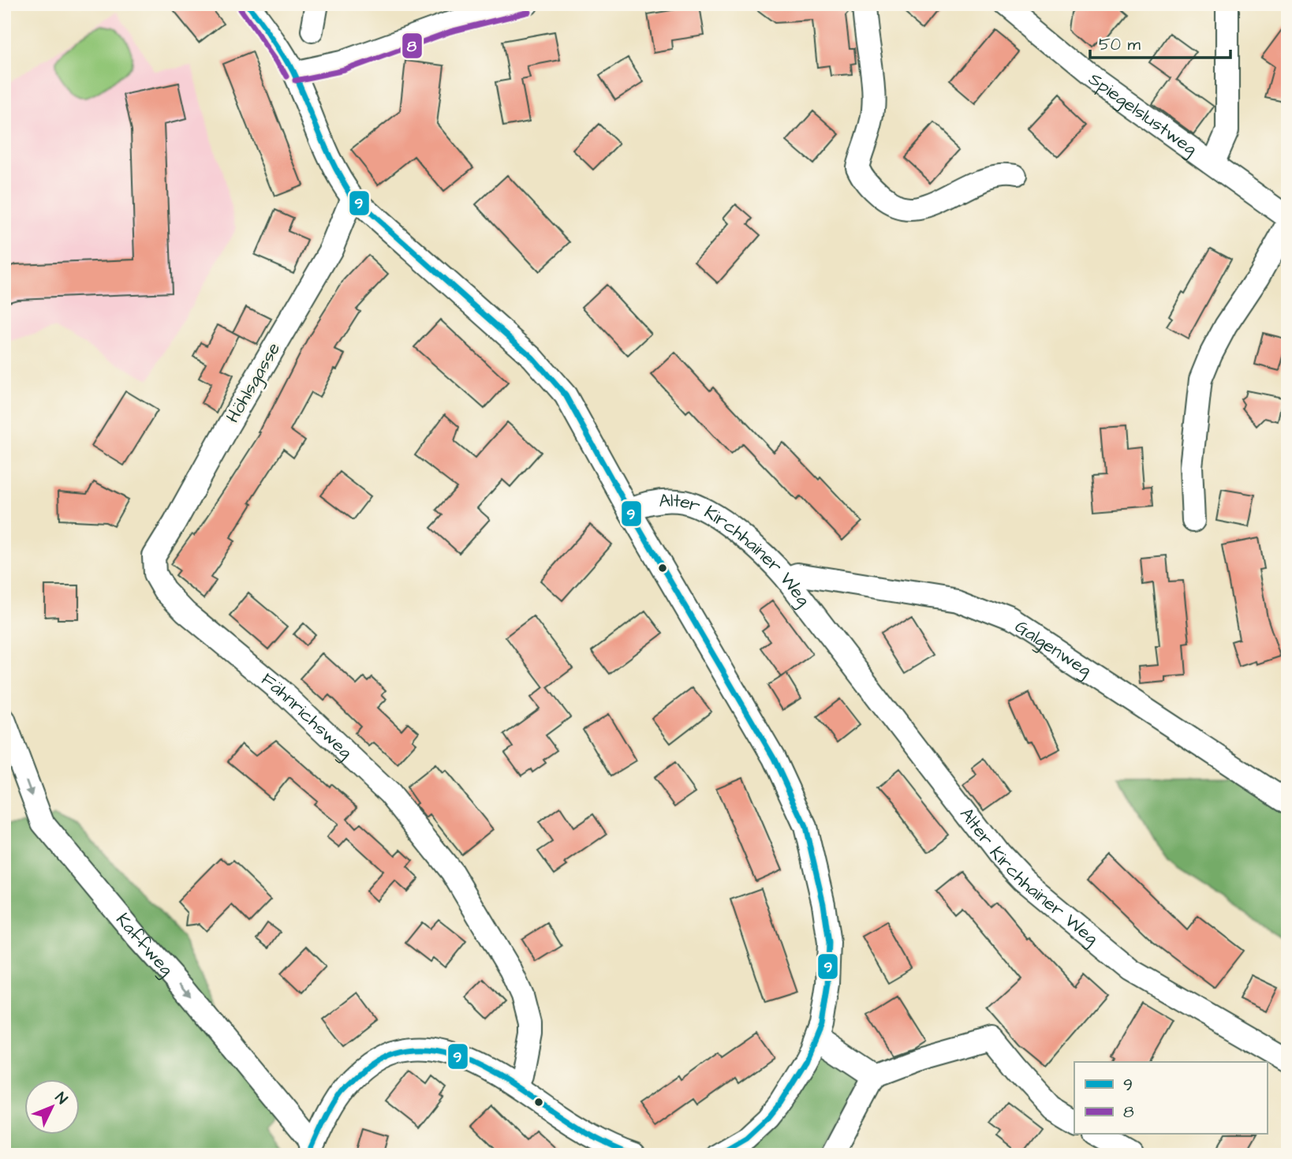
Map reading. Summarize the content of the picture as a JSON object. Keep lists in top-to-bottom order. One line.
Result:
{"streets":{"street":["Spiegelslustweg","Höhlsgasse","Alter Kirchhainer Weg","Galgenweg","Fähnrichsweg","Kaffweg"]},"crossings":[["Höhlsgasse","Alter Kirchhainer Weg"],["Höhlsgasse","Fähnrichsweg"],["Alter Kirchhainer Weg","Galgenweg"]],"one_way":["Kaffweg"],"lines":["transit line 9","transit line 8"],"legend":["9","8"],"scale_bar":"50 m","north":"top right"}
